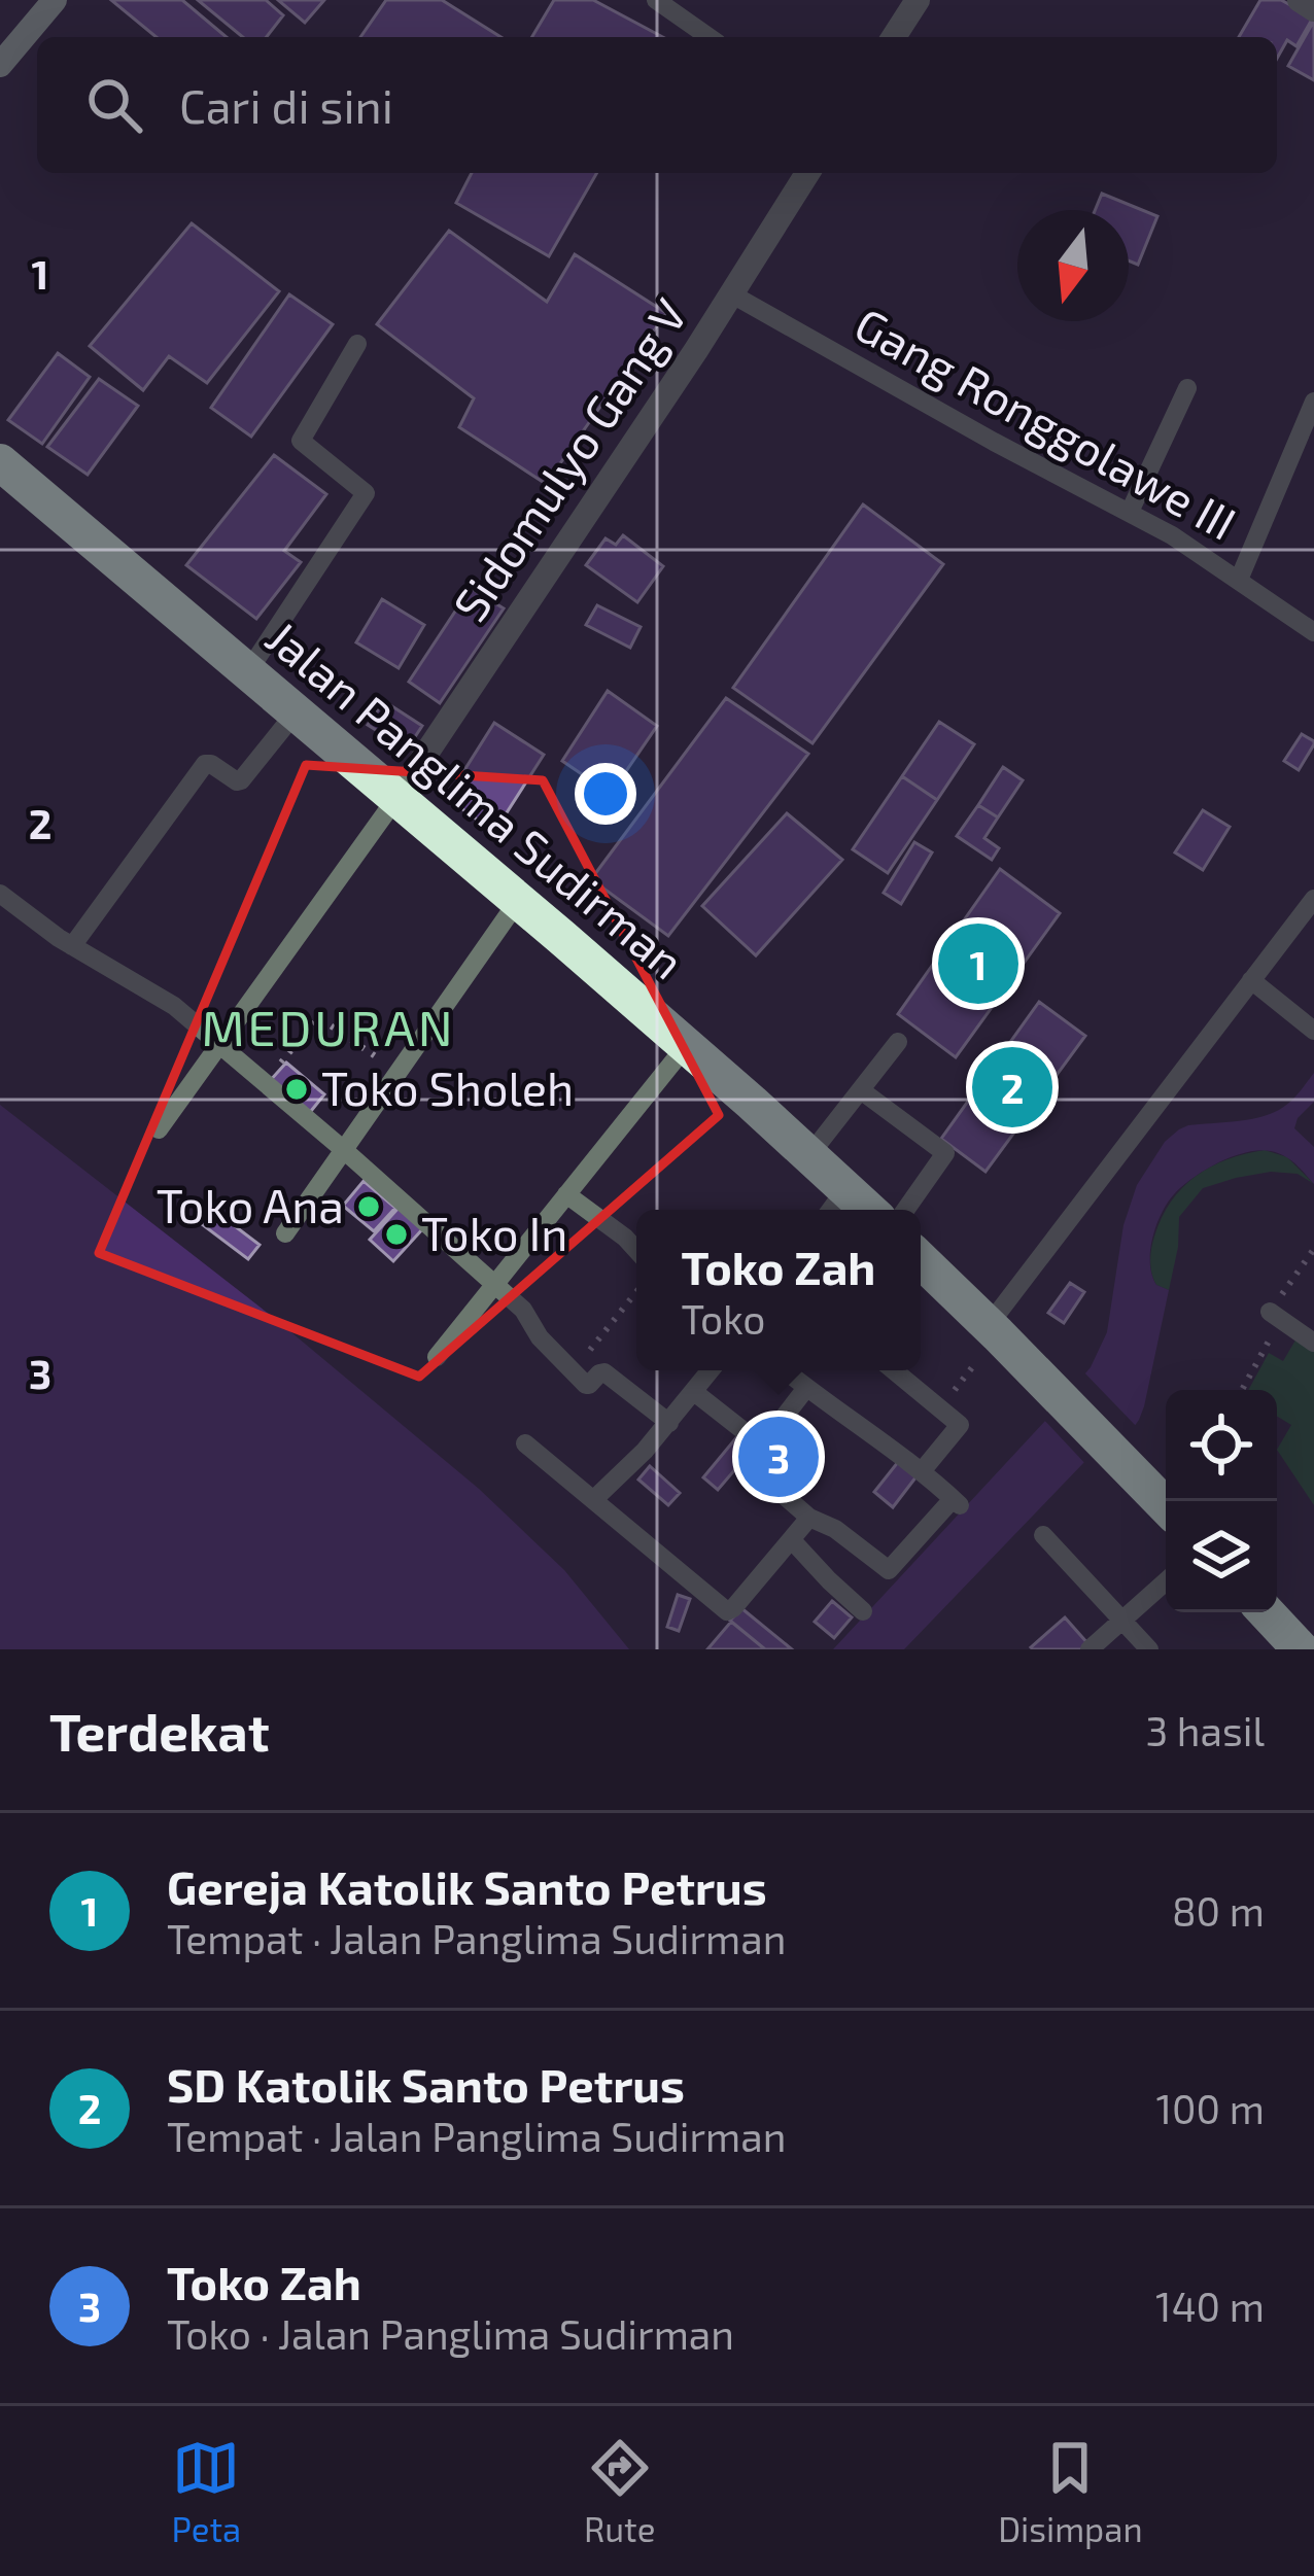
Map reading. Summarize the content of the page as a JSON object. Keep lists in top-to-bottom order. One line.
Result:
{"streets":{"highway":["Jalan Panglima Sudirman"],"street":["Sidomulyo Gang V"],"lane":["Gang Ronggolawe III"]},"crossings":[["Gang Ronggolawe III","Sidomulyo Gang V"],["Sidomulyo Gang V","Jalan Panglima Sudirman"]],"districts":["MEDURAN"],"places":["Toko Sholeh","Toko Ana","Toko In"],"north":"bottom","page":{"search":"Cari di sini","pins":["1","2","3"],"popup":["Toko Zah","Toko"],"heading":["Terdekat","3 hasil"],"list":[{"mark":"1","name":"Gereja Katolik Santo Petrus","note":"Tempat · Jalan Panglima Sudirman","value":"80 m"},{"mark":"2","name":"SD Katolik Santo Petrus","note":"Tempat · Jalan Panglima Sudirman","value":"100 m"},{"mark":"3","name":"Toko Zah","note":"Toko · Jalan Panglima Sudirman","value":"140 m"}],"nav":["Peta","Rute","Disimpan"]},"grid":{"rows":["1","2","3"]}}
